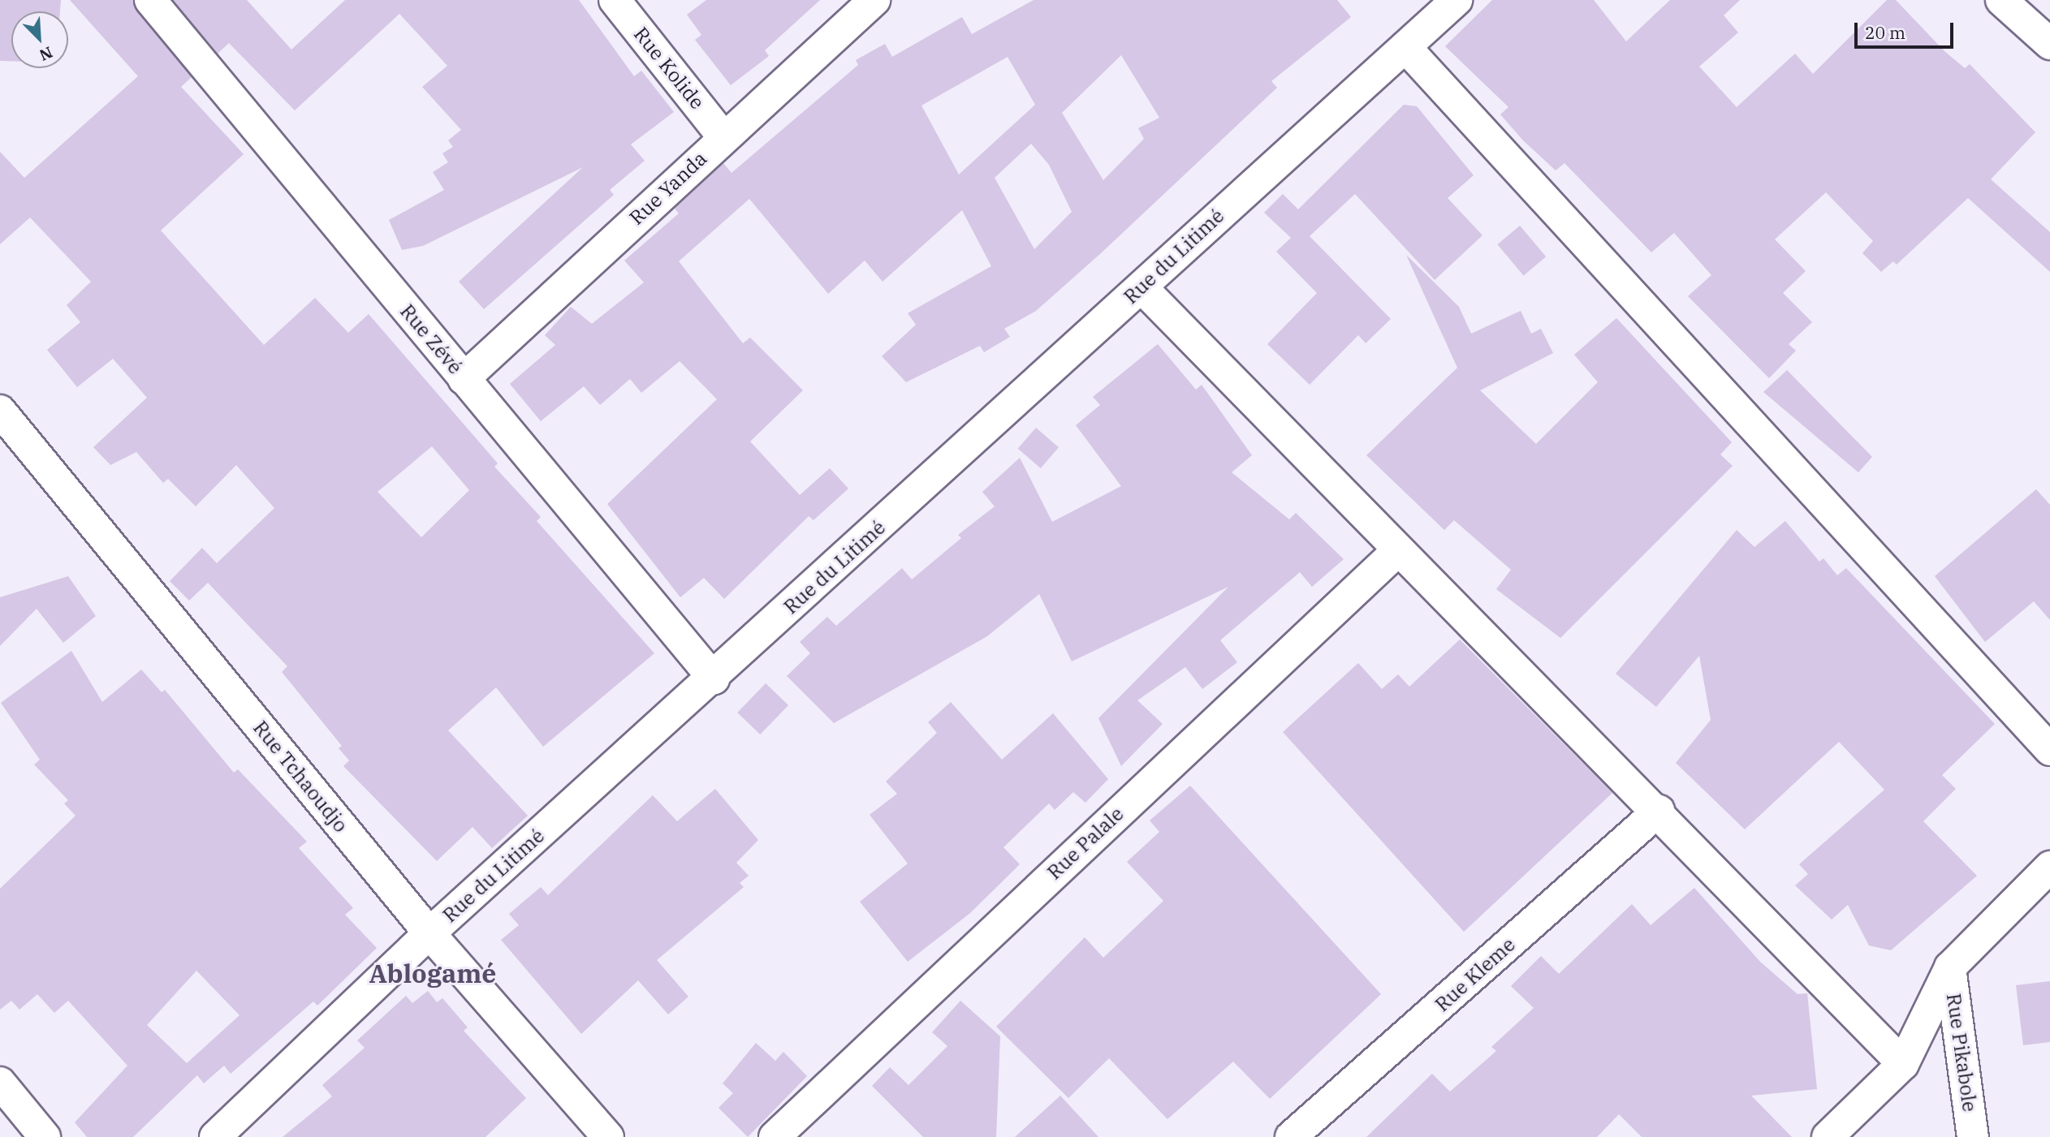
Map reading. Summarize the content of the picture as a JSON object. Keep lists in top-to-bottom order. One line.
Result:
{"streets":{"street":["Rue Kolide","Rue Yanda","Rue du Litimé","Rue Zévé","Rue Tchaoudjo","Rue Palale","Rue Kleme","Rue Pikabole"]},"crossings":[["Rue Kolide","Rue Yanda"],["Rue Yanda","Rue Zévé"],["Rue du Litimé","Rue Zévé"],["Rue du Litimé","Rue Tchaoudjo"]],"districts":["Ablogamé"],"scale_bar":"20 m","north":"bottom right"}
